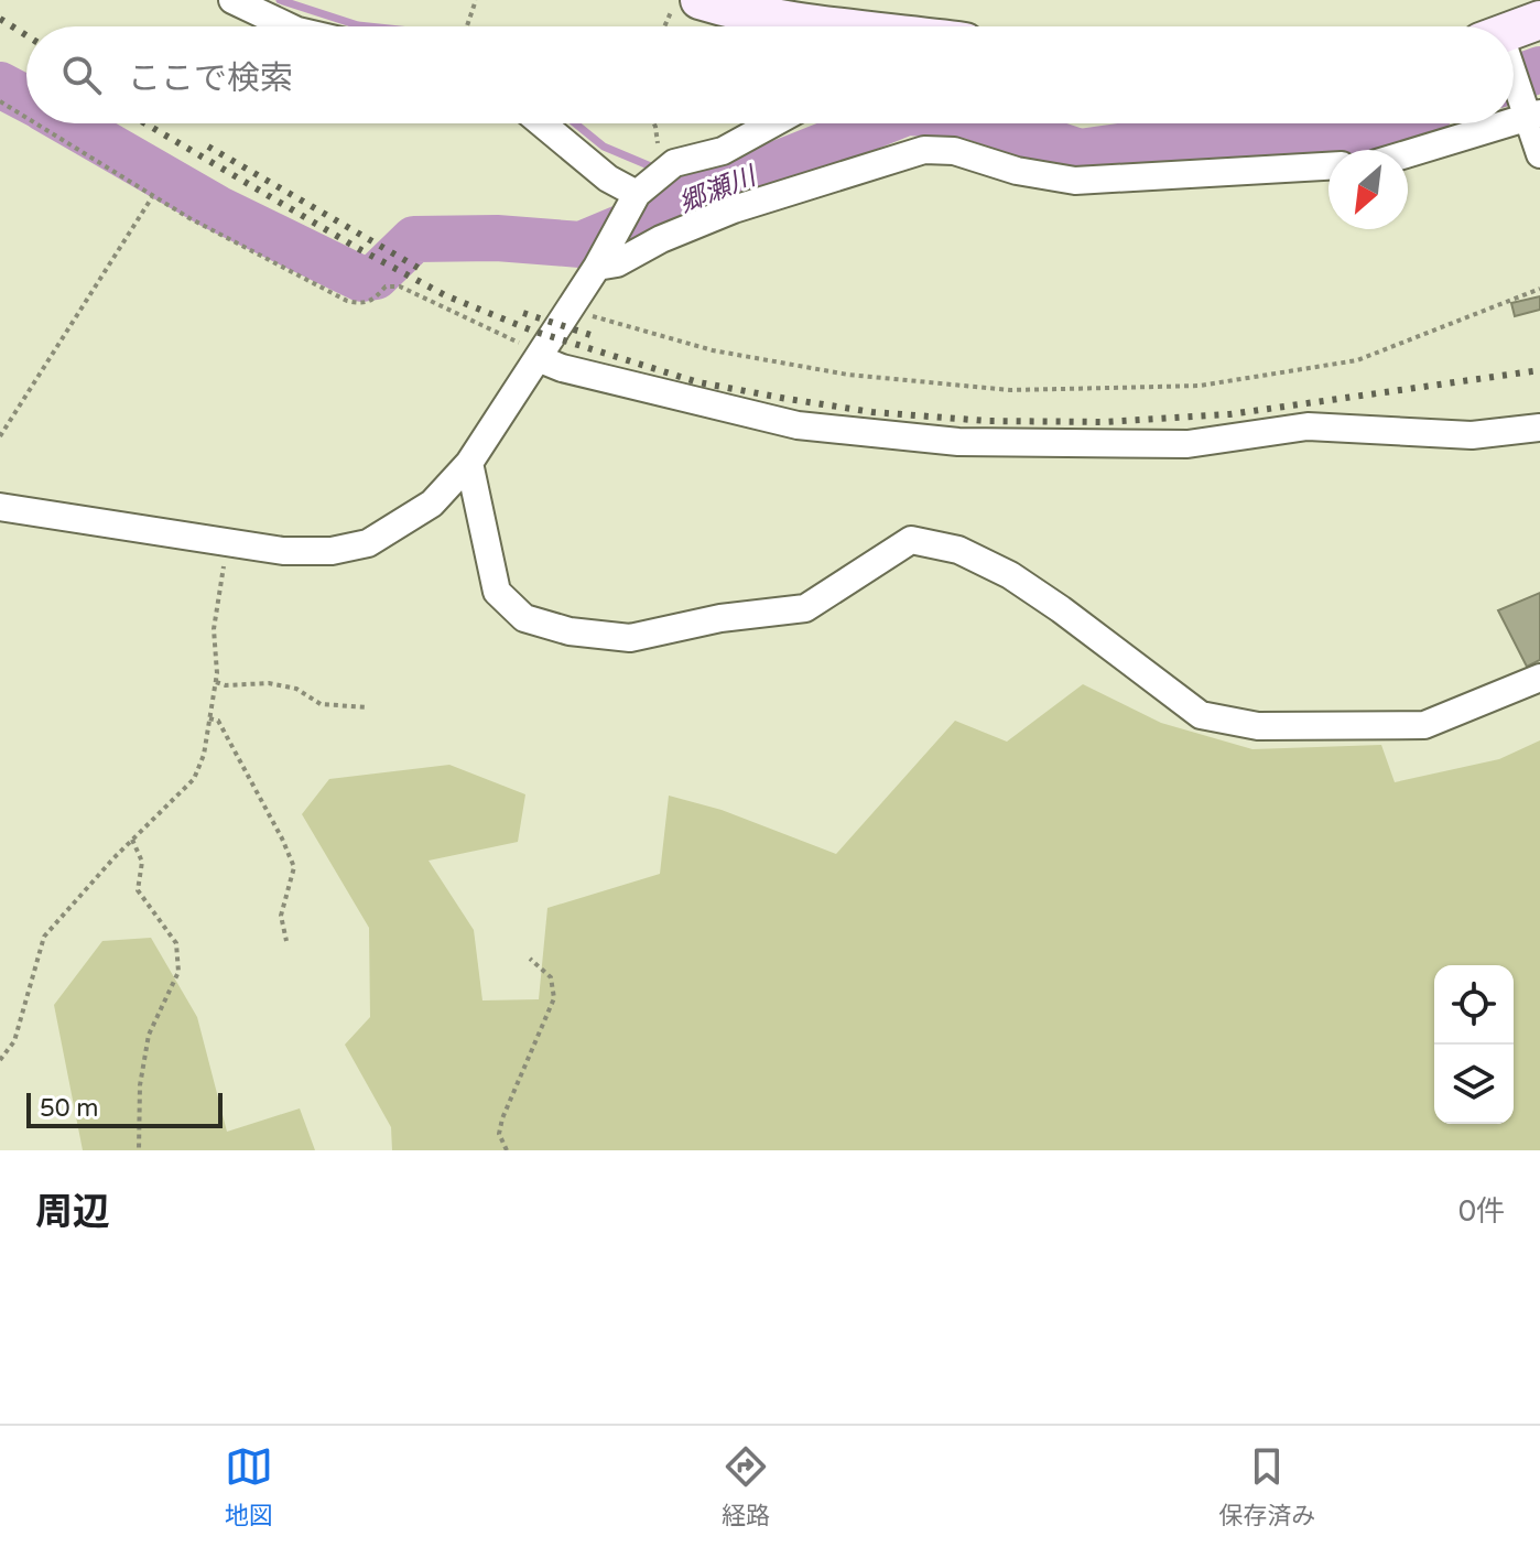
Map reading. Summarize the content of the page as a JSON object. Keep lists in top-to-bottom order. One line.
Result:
{"water":["郷瀬川"],"scale_bar":"50 m","north":"bottom left","page":{"search":"ここで検索","scale":"50 m","heading":["周辺","0件"],"nav":["地図","経路","保存済み"]}}
